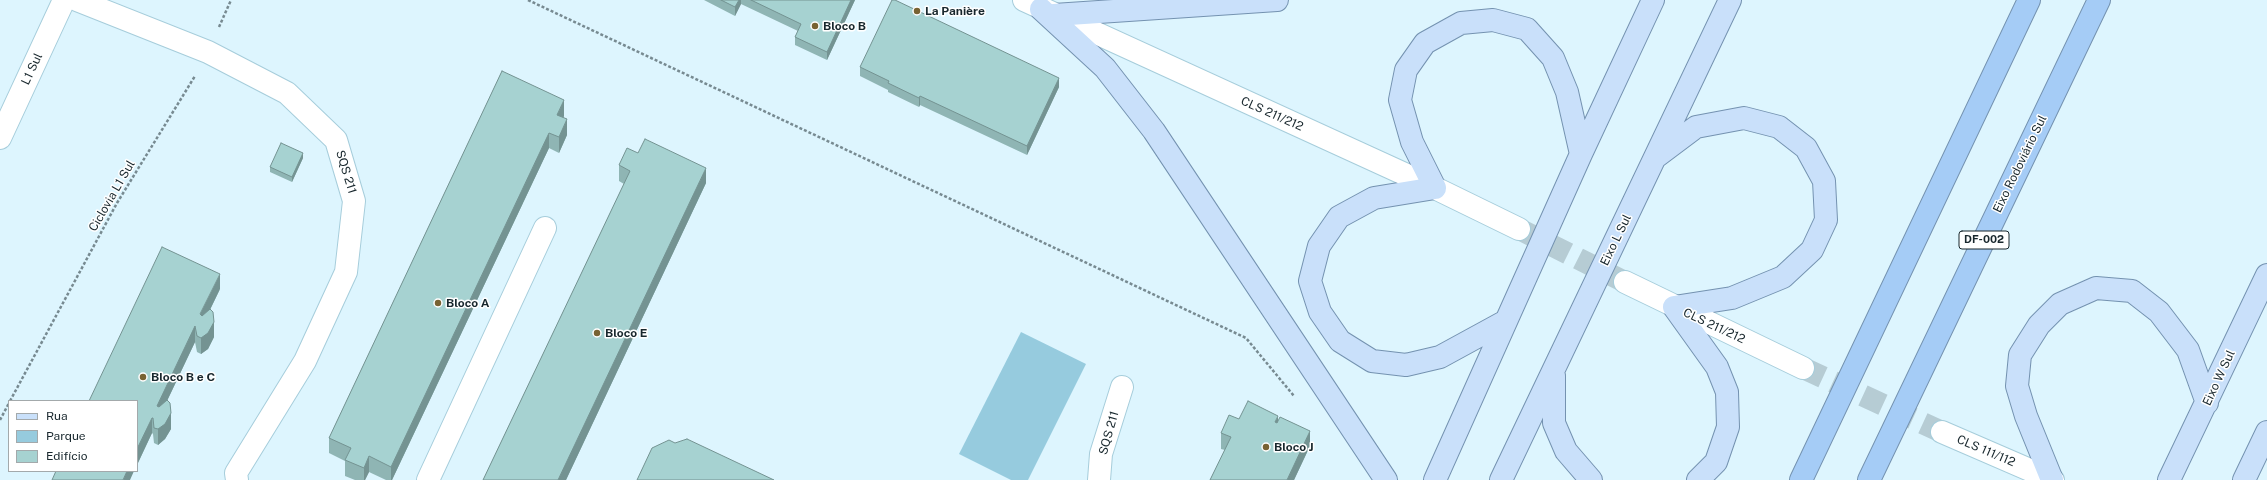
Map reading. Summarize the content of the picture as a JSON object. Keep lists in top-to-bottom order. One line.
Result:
{"streets":{"highway":["Eixo Rodoviário Sul","DF-002"],"main road":["Eixo L Sul","Eixo W Sul"],"street":["L1 Sul","CLS 211/212","SQS 211","CLS 111/112"],"path":["Ciclovia L1 Sul"]},"crossings":[["SQS 211","Ciclovia L1 Sul"]],"places":["La Panière","Bloco B","Bloco A","Bloco E","Bloco B e C","Bloco J"],"legend":["Rua","Parque","Edifício"]}
